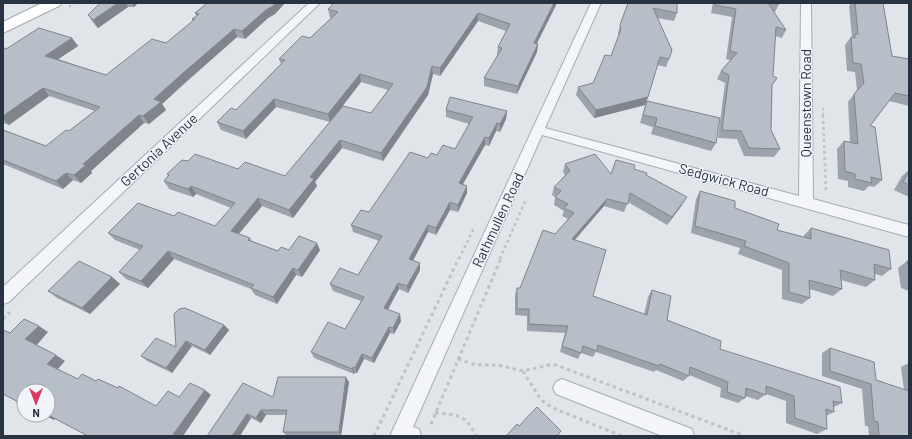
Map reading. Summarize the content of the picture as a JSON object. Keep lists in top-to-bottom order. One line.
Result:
{"streets":{"street":["Queenstown Road","Gertonia Avenue","Sedgwick Road","Rathmullen Road"]},"crossings":[["Queenstown Road","Sedgwick Road"],["Sedgwick Road","Rathmullen Road"]],"north":"bottom"}
